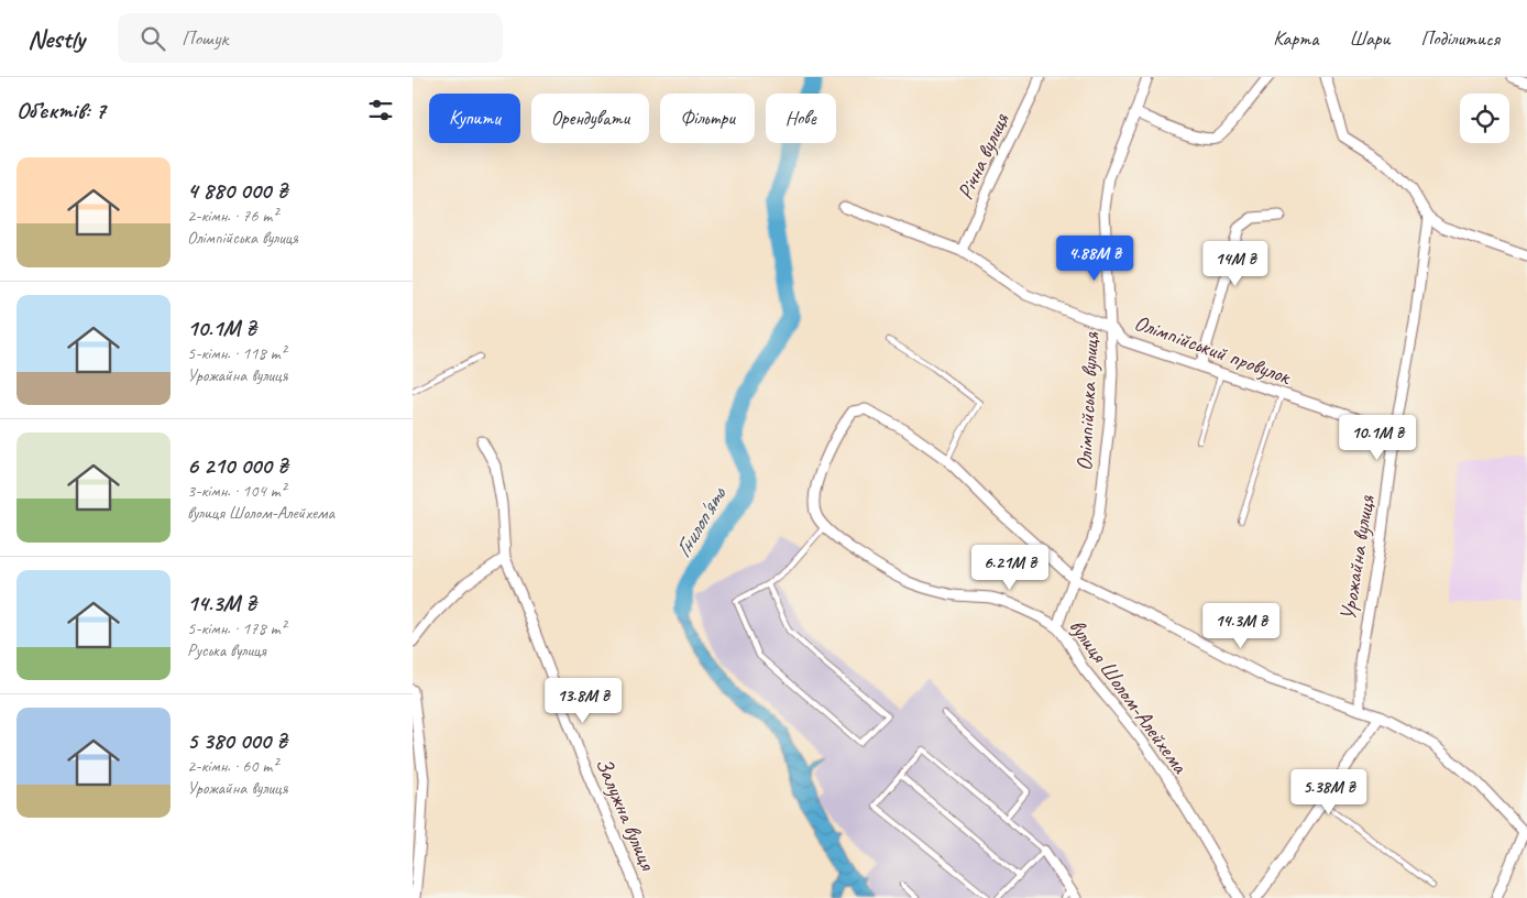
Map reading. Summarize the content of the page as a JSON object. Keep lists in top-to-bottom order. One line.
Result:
{"streets":{"street":["Річна вулиця","Олімпійський провулок","Олімпійська вулиця","Урожайна вулиця","вулиця Шолом-Алейхема","Залужна вулиця"]},"crossings":[["Річна вулиця","Олімпійський провулок"],["Олімпійський провулок","Олімпійська вулиця"],["Олімпійський провулок","Урожайна вулиця"],["Олімпійська вулиця","вулиця Шолом-Алейхема"]],"water":["Гнилоп'ять"],"page":{"header":"Nestly","search":"Пошук","nav":["Карта","Шари","Поділитися"],"heading":"Об’єктів: 7","chip":["Купити","Орендувати","Фільтри","Нове"],"list":[{"name":"4 880 000 ₴","note":"2-кімн. · 76 m² · Олімпійська вулиця"},{"name":"10.1M ₴","note":"5-кімн. · 118 m² · Урожайна вулиця"},{"name":"6 210 000 ₴","note":"3-кімн. · 104 m² · вулиця Шолом-Алейхема"},{"name":"14.3M ₴","note":"5-кімн. · 178 m² · Руська вулиця"},{"name":"5 380 000 ₴","note":"2-кімн. · 60 m² · Урожайна вулиця"}],"price":["4.88M ₴","14M ₴","10.1M ₴","6.21M ₴","14.3M ₴","13.8M ₴","5.38M ₴"]}}
